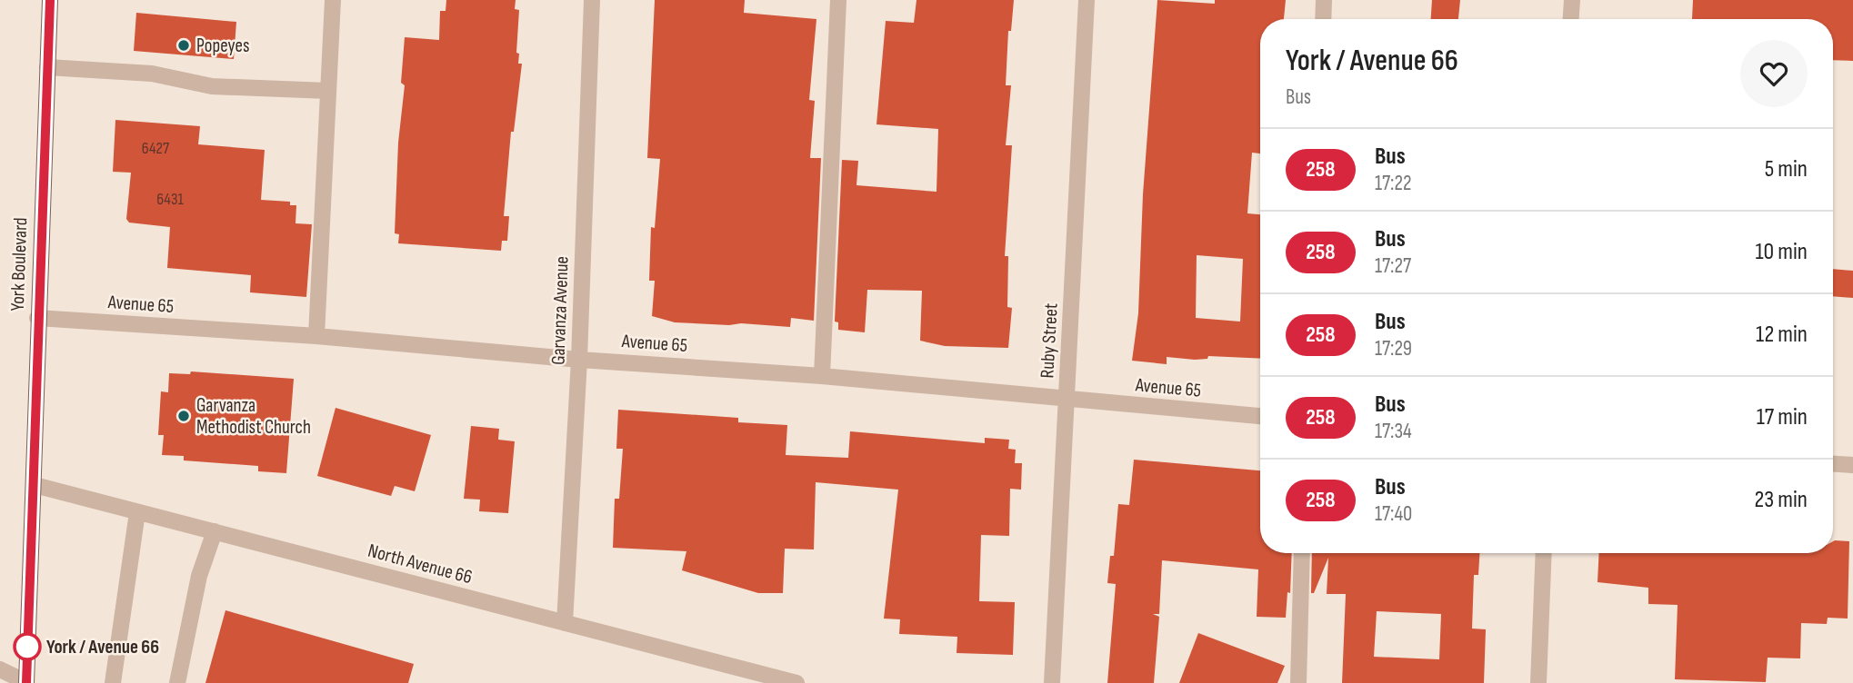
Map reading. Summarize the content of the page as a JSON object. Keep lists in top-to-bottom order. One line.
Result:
{"streets":{"main road":["York Boulevard"],"street":["Avenue 65","Garvanza Avenue","Ruby Street","North Avenue 66"]},"crossings":[["York Boulevard","Avenue 65"],["York Boulevard","North Avenue 66"],["Avenue 65","Garvanza Avenue"],["Avenue 65","Ruby Street"],["Garvanza Avenue","North Avenue 66"]],"places":["Popeyes","Garvanza Methodist Church","York / Avenue 66"],"lines":["bus line 258"],"house_numbers":["6427","6431"],"page":{"heading":["York / Avenue 66","Bus"],"list":[{"mark":"258","name":"Bus","note":"17:22","value":"5 min"},{"mark":"258","name":"Bus","note":"17:27","value":"10 min"},{"mark":"258","name":"Bus","note":"17:29","value":"12 min"},{"mark":"258","name":"Bus","note":"17:34","value":"17 min"},{"mark":"258","name":"Bus","note":"17:40","value":"23 min"}]}}
